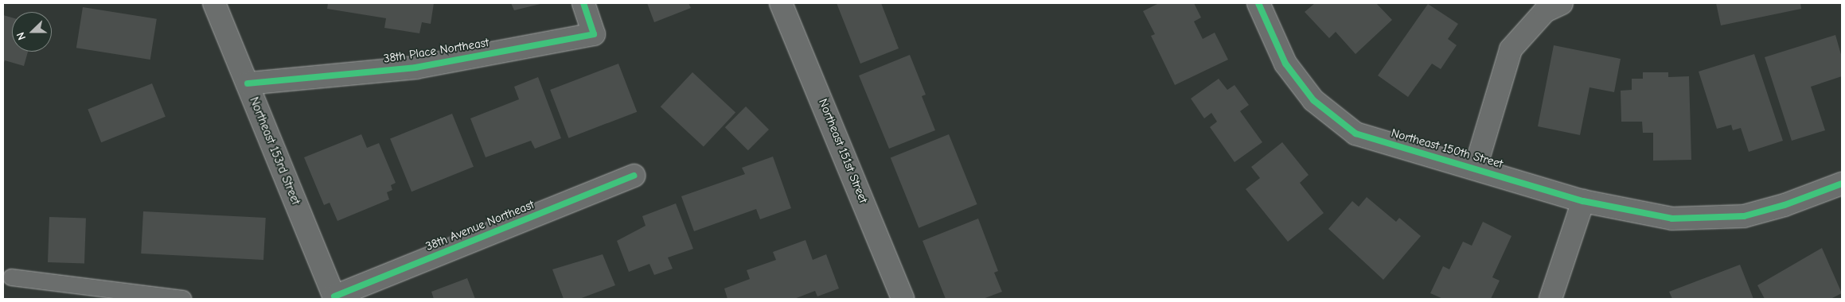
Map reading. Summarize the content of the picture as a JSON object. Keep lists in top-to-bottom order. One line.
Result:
{"streets":{"street":["38th Place Northeast","Northeast 150th Street","Northeast 153rd Street","Northeast 151st Street","38th Avenue Northeast"]},"crossings":[["38th Place Northeast","Northeast 153rd Street"],["Northeast 153rd Street","38th Avenue Northeast"]],"north":"left"}
